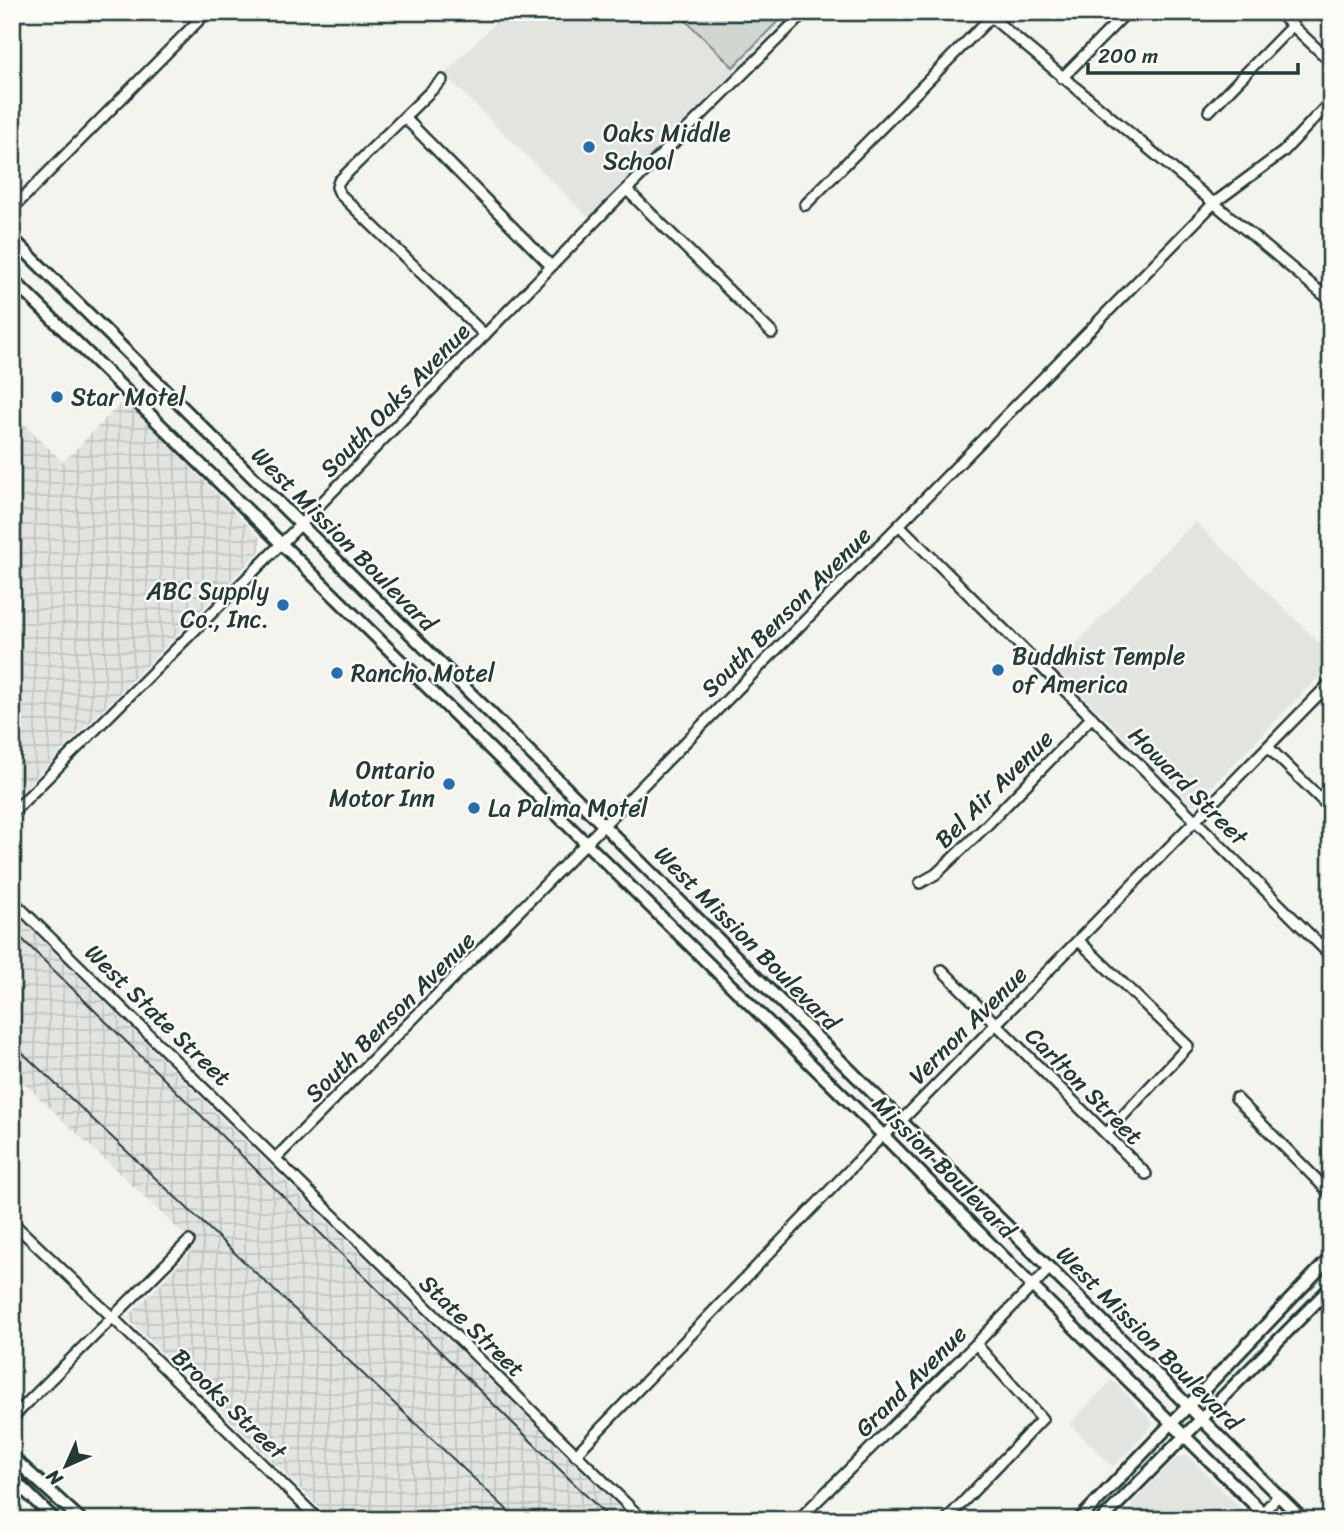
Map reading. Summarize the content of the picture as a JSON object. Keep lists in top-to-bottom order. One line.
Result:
{"streets":{"main road":["West Mission Boulevard","Mission Boulevard"],"street":["South Oaks Avenue","South Benson Avenue","Howard Street","Bel Air Avenue","West State Street","Vernon Avenue","Carlton Street","State Street","Grand Avenue","Brooks Street"]},"crossings":[["South Oaks Avenue","West Mission Boulevard"],["West Mission Boulevard","South Benson Avenue"],["West Mission Boulevard","Vernon Avenue"],["West Mission Boulevard","Mission Boulevard"],["West Mission Boulevard","Grand Avenue"],["South Benson Avenue","Howard Street"],["South Benson Avenue","West State Street"],["South Benson Avenue","Mission Boulevard"],["South Benson Avenue","State Street"],["Howard Street","Bel Air Avenue"],["Howard Street","Vernon Avenue"],["West State Street","State Street"],["Vernon Avenue","Carlton Street"],["Vernon Avenue","Mission Boulevard"],["Vernon Avenue","State Street"],["Mission Boulevard","Grand Avenue"]],"places":["Oaks Middle School","Star Motel","ABC Supply Co., Inc.","Buddhist Temple of America","Rancho Motel","Ontario Motor Inn","La Palma Motel"],"scale_bar":"200 m","north":"bottom left"}
